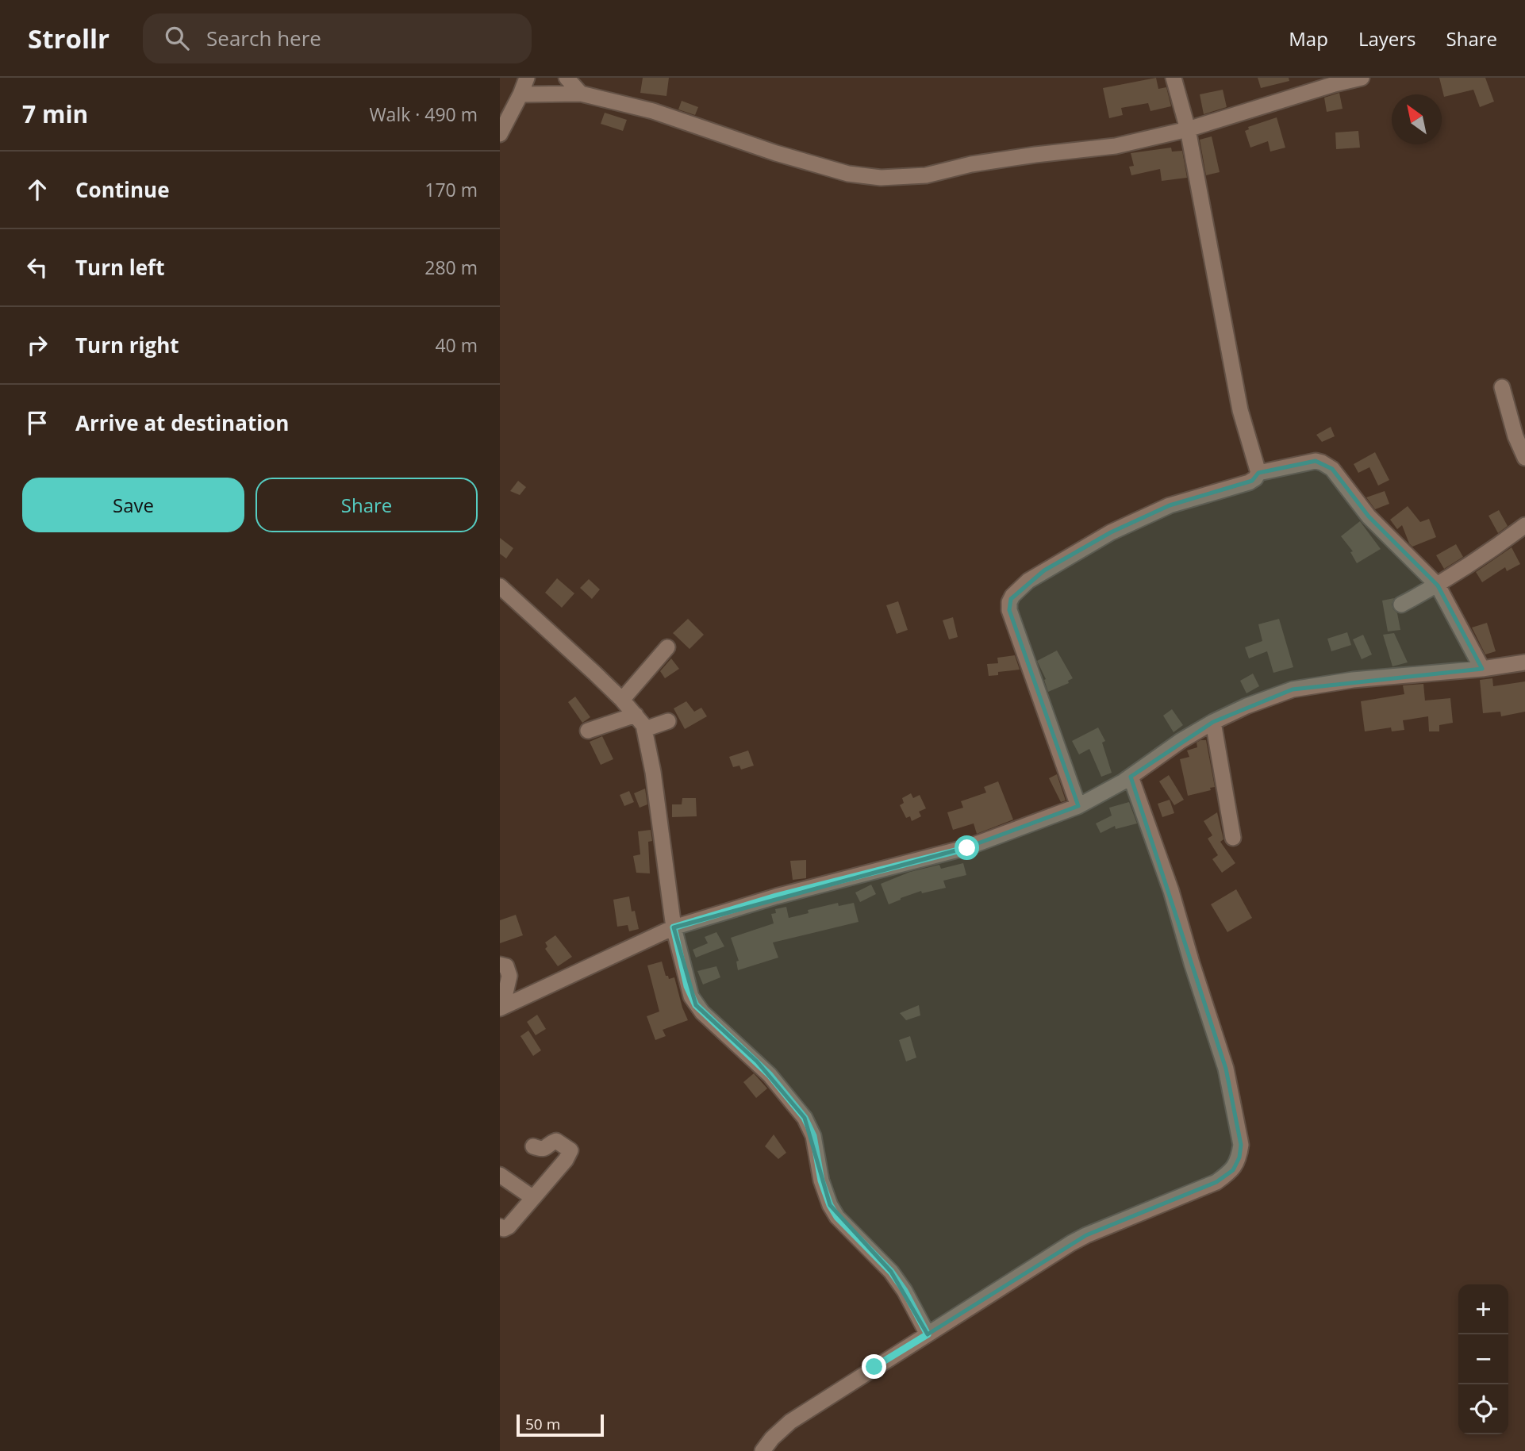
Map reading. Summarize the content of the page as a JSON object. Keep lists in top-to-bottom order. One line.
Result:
{"scale_bar":"50 m","north":"top left","page":{"header":"Strollr","search":"Search here","nav":["Map","Layers","Share"],"heading":["7 min","Walk · 490 m"],"list":[["Continue","170 m"],["Turn left","280 m"],["Turn right","40 m"],"Arrive at destination"],"buttons":["Save","Share"],"map_buttons":["+","−"],"scale":"50 m"}}
